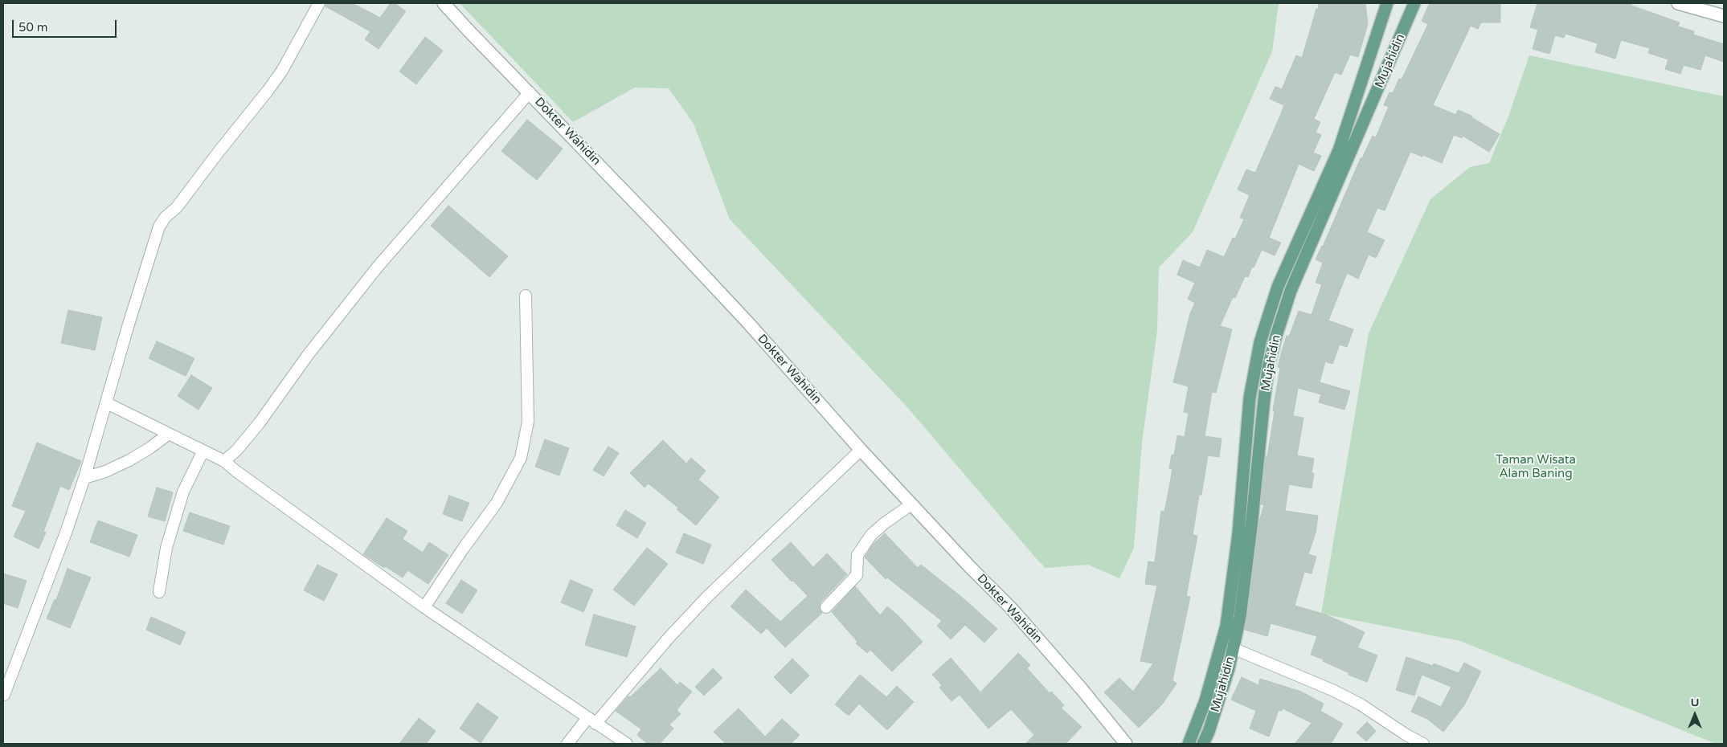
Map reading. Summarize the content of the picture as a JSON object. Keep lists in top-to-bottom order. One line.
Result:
{"streets":{"main road":["Mujahidin"],"street":["Dokter Wahidin"]},"parks":["Taman Wisata Alam Baning"],"scale_bar":"50 m","north":"top"}
